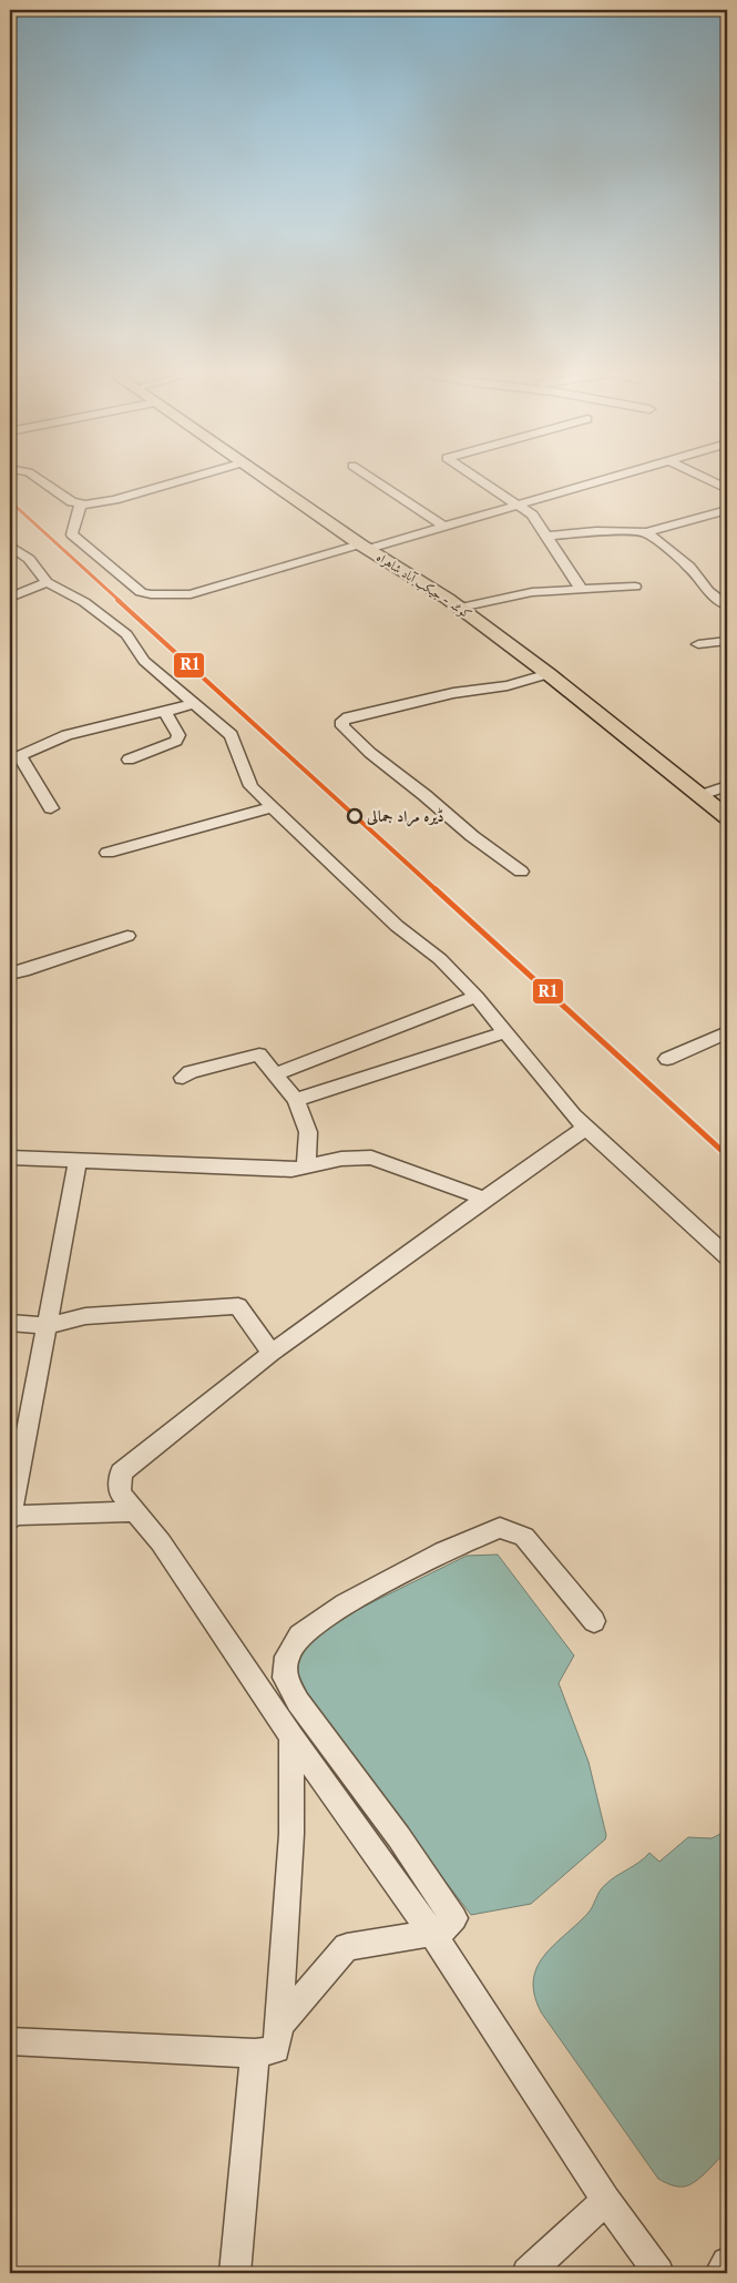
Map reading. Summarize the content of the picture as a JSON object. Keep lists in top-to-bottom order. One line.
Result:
{"streets":{"highway":["کوئٹہ - جیکب آباد شاہراہ"]},"places":["ڈیرہ مراد جمالی"],"lines":["transit line R1"]}
